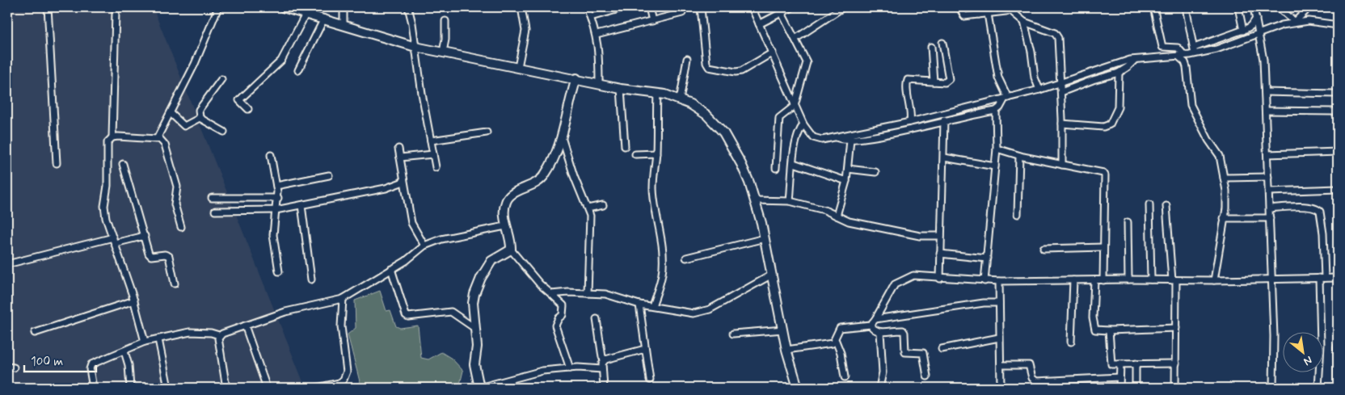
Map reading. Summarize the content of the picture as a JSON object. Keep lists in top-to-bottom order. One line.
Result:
{"scale_bar":"100 m","north":"bottom right"}
